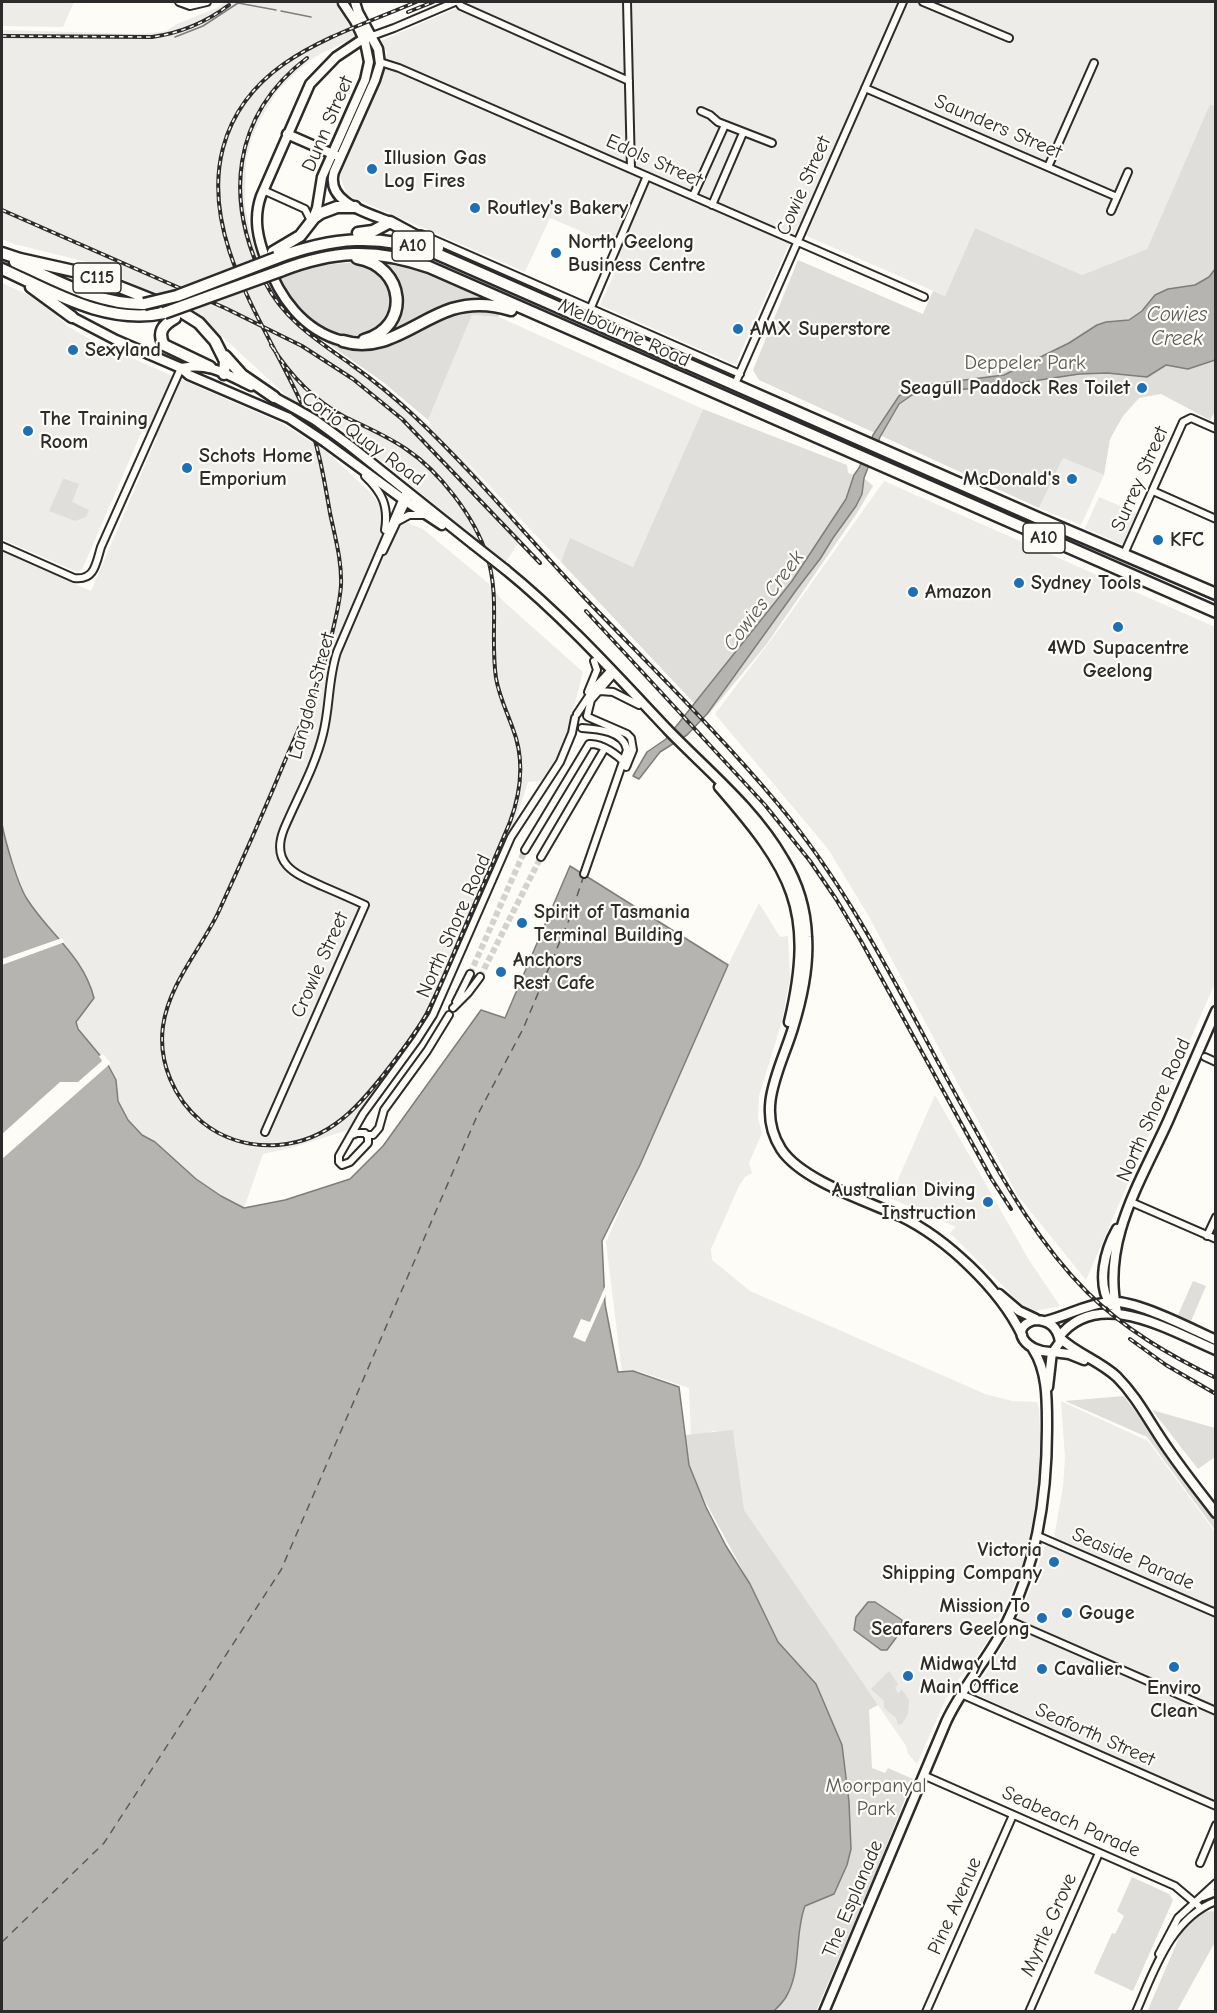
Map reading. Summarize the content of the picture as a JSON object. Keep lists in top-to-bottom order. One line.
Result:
{"streets":{"highway":["A10","C115","Melbourne Road"],"main road":["Dunn Street","Edols Street","Corio Quay Road","North Shore Road","The Esplanade"],"street":["Saunders Street","Cowie Street","Surrey Street","Langdon Street","Crowle Street","Seaside Parade","Seaforth Street","Seabeach Parade","Pine Avenue","Myrtle Grove"]},"crossings":[["Dunn Street","Edols Street"],["Saunders Street","Cowie Street"],["Edols Street","Cowie Street"],["Cowie Street","Melbourne Road"],["C115","Melbourne Road"],["C115","Corio Quay Road"],["C115","The Esplanade"],["Melbourne Road","Surrey Street"],["Corio Quay Road","Langdon Street"],["Corio Quay Road","North Shore Road"],["Corio Quay Road","The Esplanade"],["Langdon Street","Crowle Street"],["Seaside Parade","The Esplanade"],["Seaforth Street","The Esplanade"],["Seabeach Parade","The Esplanade"],["Seabeach Parade","Pine Avenue"],["Seabeach Parade","Myrtle Grove"]],"water":["Cowies Creek"],"parks":["Deppeler Park","Moorpanyal Park"],"places":["Illusion Gas Log Fires","Routley's Bakery","North Geelong Business Centre","AMX Superstore","Sexyland","Seagull Paddock Res Toilet","The Training Room","Schots Home Emporium","McDonald's","KFC","Sydney Tools","Amazon","4WD Supacentre Geelong","Spirit of Tasmania Terminal Building","Anchors Rest Cafe","Australian Diving Instruction","Victoria Shipping Company","Gouge","Mission To Seafarers Geelong","Enviro Clean","Cavalier","Midway Ltd Main Office"]}
